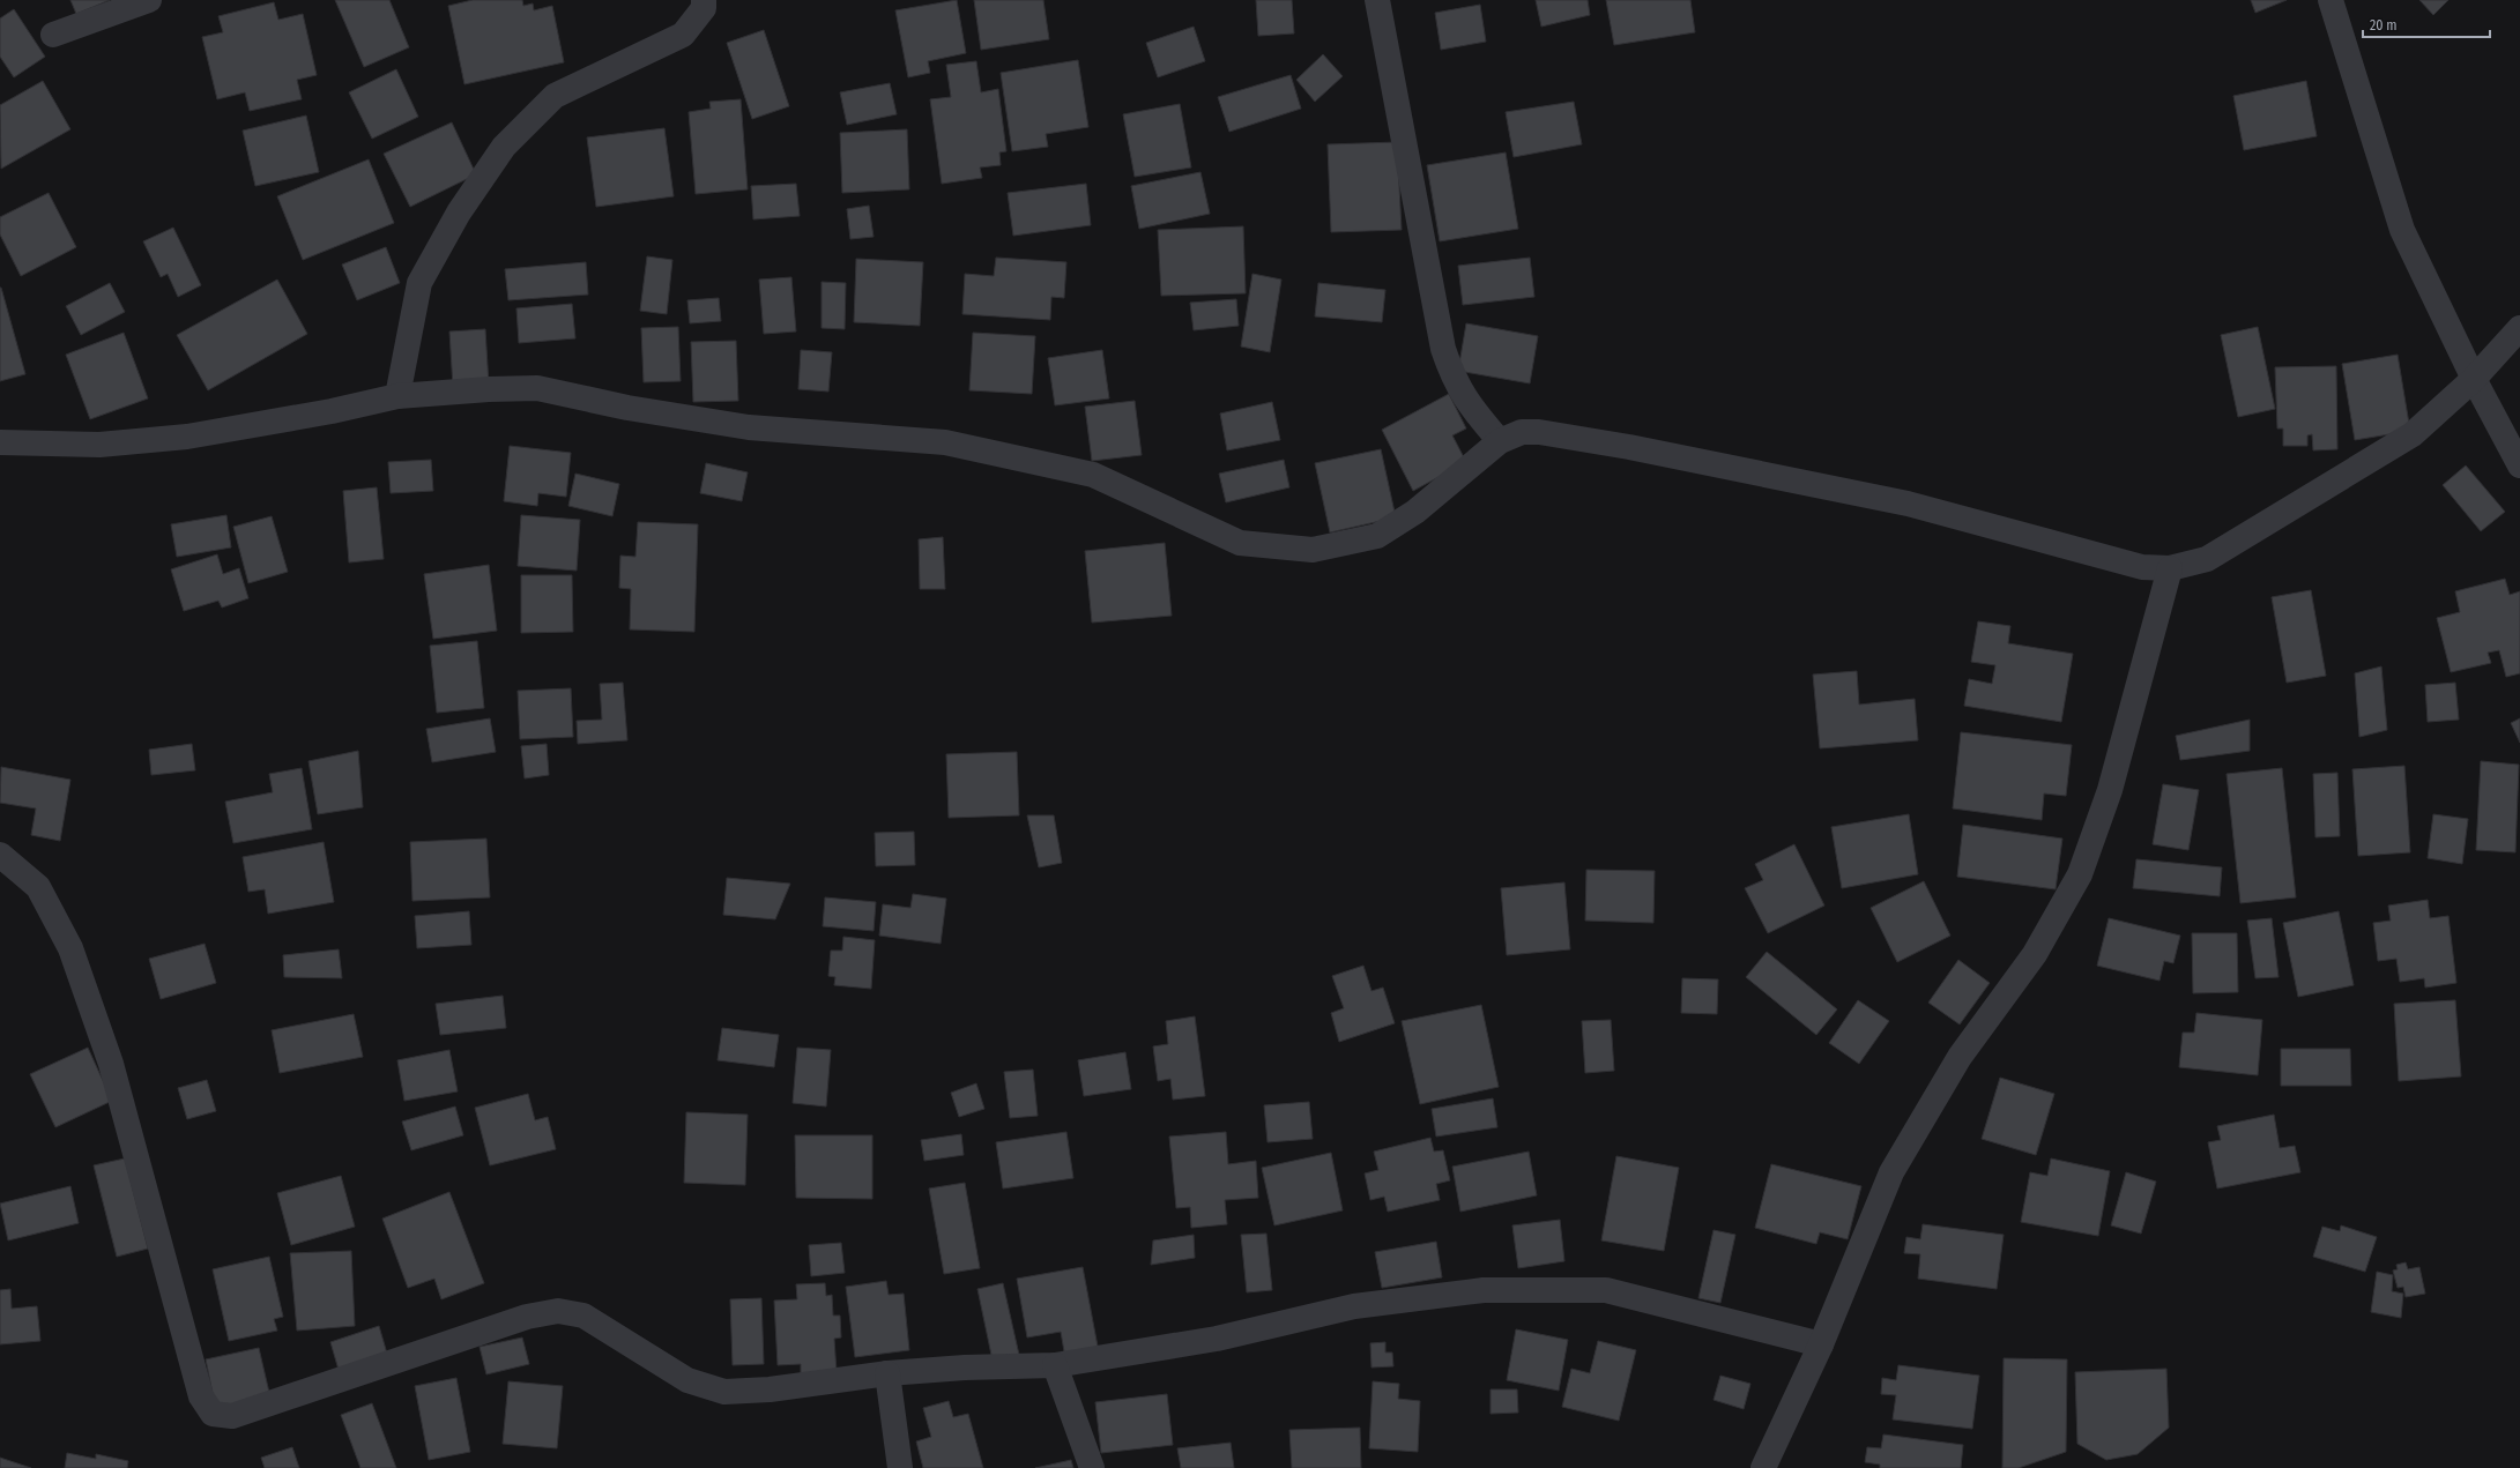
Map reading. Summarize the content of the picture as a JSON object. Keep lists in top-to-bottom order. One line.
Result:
{"scale_bar":"20 m"}
